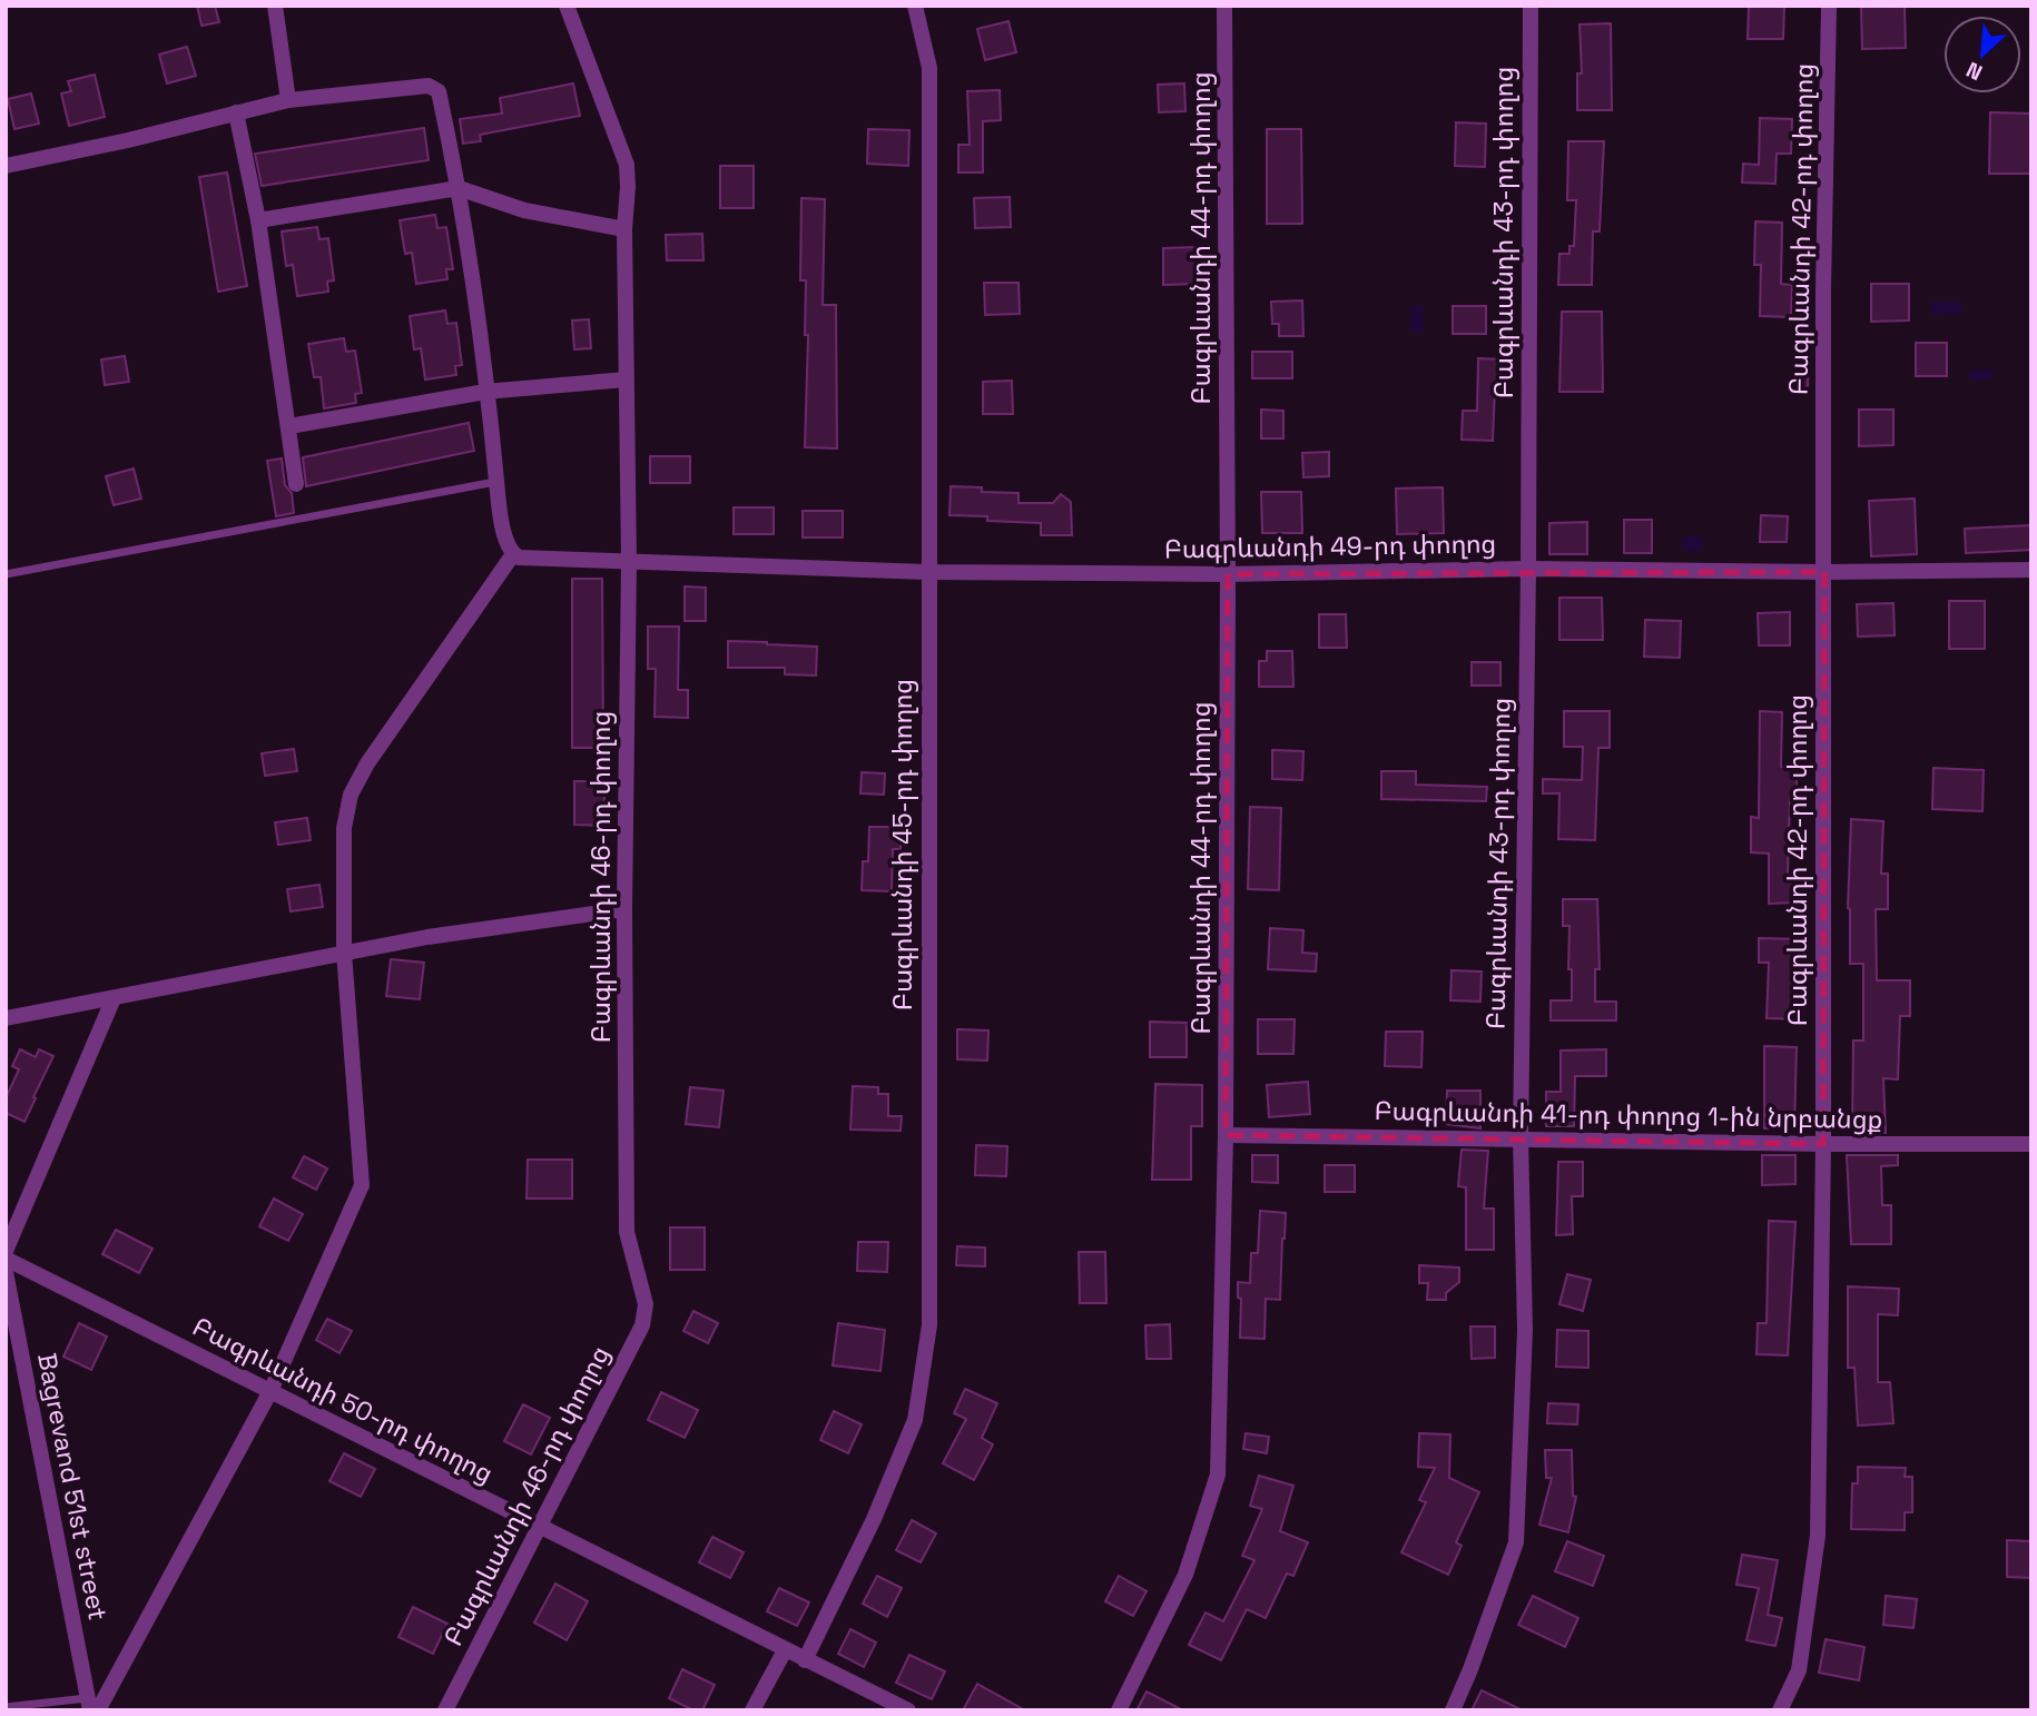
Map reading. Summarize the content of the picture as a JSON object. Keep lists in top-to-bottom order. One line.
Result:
{"streets":{"street":["Բագրևանդի 42-րդ փողոց","Բագրևանդի 43-րդ փողոց","Բագրևանդի 44-րդ փողոց","Բագրևանդի 49-րդ փողոց","Բագրևանդի 45-րդ փողոց","Բագրևանդի 46-րդ փողոց","Բագրևանդի 41-րդ փողոց 1-ին նրբանցք","Բագրևանդի 50-րդ փողոց","Bagrevand 51st street"]},"crossings":[["Բագրևանդի 42-րդ փողոց","Բագրևանդի 49-րդ փողոց"],["Բագրևանդի 42-րդ փողոց","Բագրևանդի 41-րդ փողոց 1-ին նրբանցք"],["Բագրևանդի 43-րդ փողոց","Բագրևանդի 49-րդ փողոց"],["Բագրևանդի 43-րդ փողոց","Բագրևանդի 41-րդ փողոց 1-ին նրբանցք"],["Բագրևանդի 44-րդ փողոց","Բագրևանդի 49-րդ փողոց"],["Բագրևանդի 44-րդ փողոց","Բագրևանդի 41-րդ փողոց 1-ին նրբանցք"],["Բագրևանդի 49-րդ փողոց","Բագրևանդի 45-րդ փողոց"],["Բագրևանդի 49-րդ փողոց","Բագրևանդի 46-րդ փողոց"],["Բագրևանդի 45-րդ փողոց","Բագրևանդի 50-րդ փողոց"],["Բագրևանդի 46-րդ փողոց","Բագրևանդի 50-րդ փողոց"]],"north":"bottom left"}
